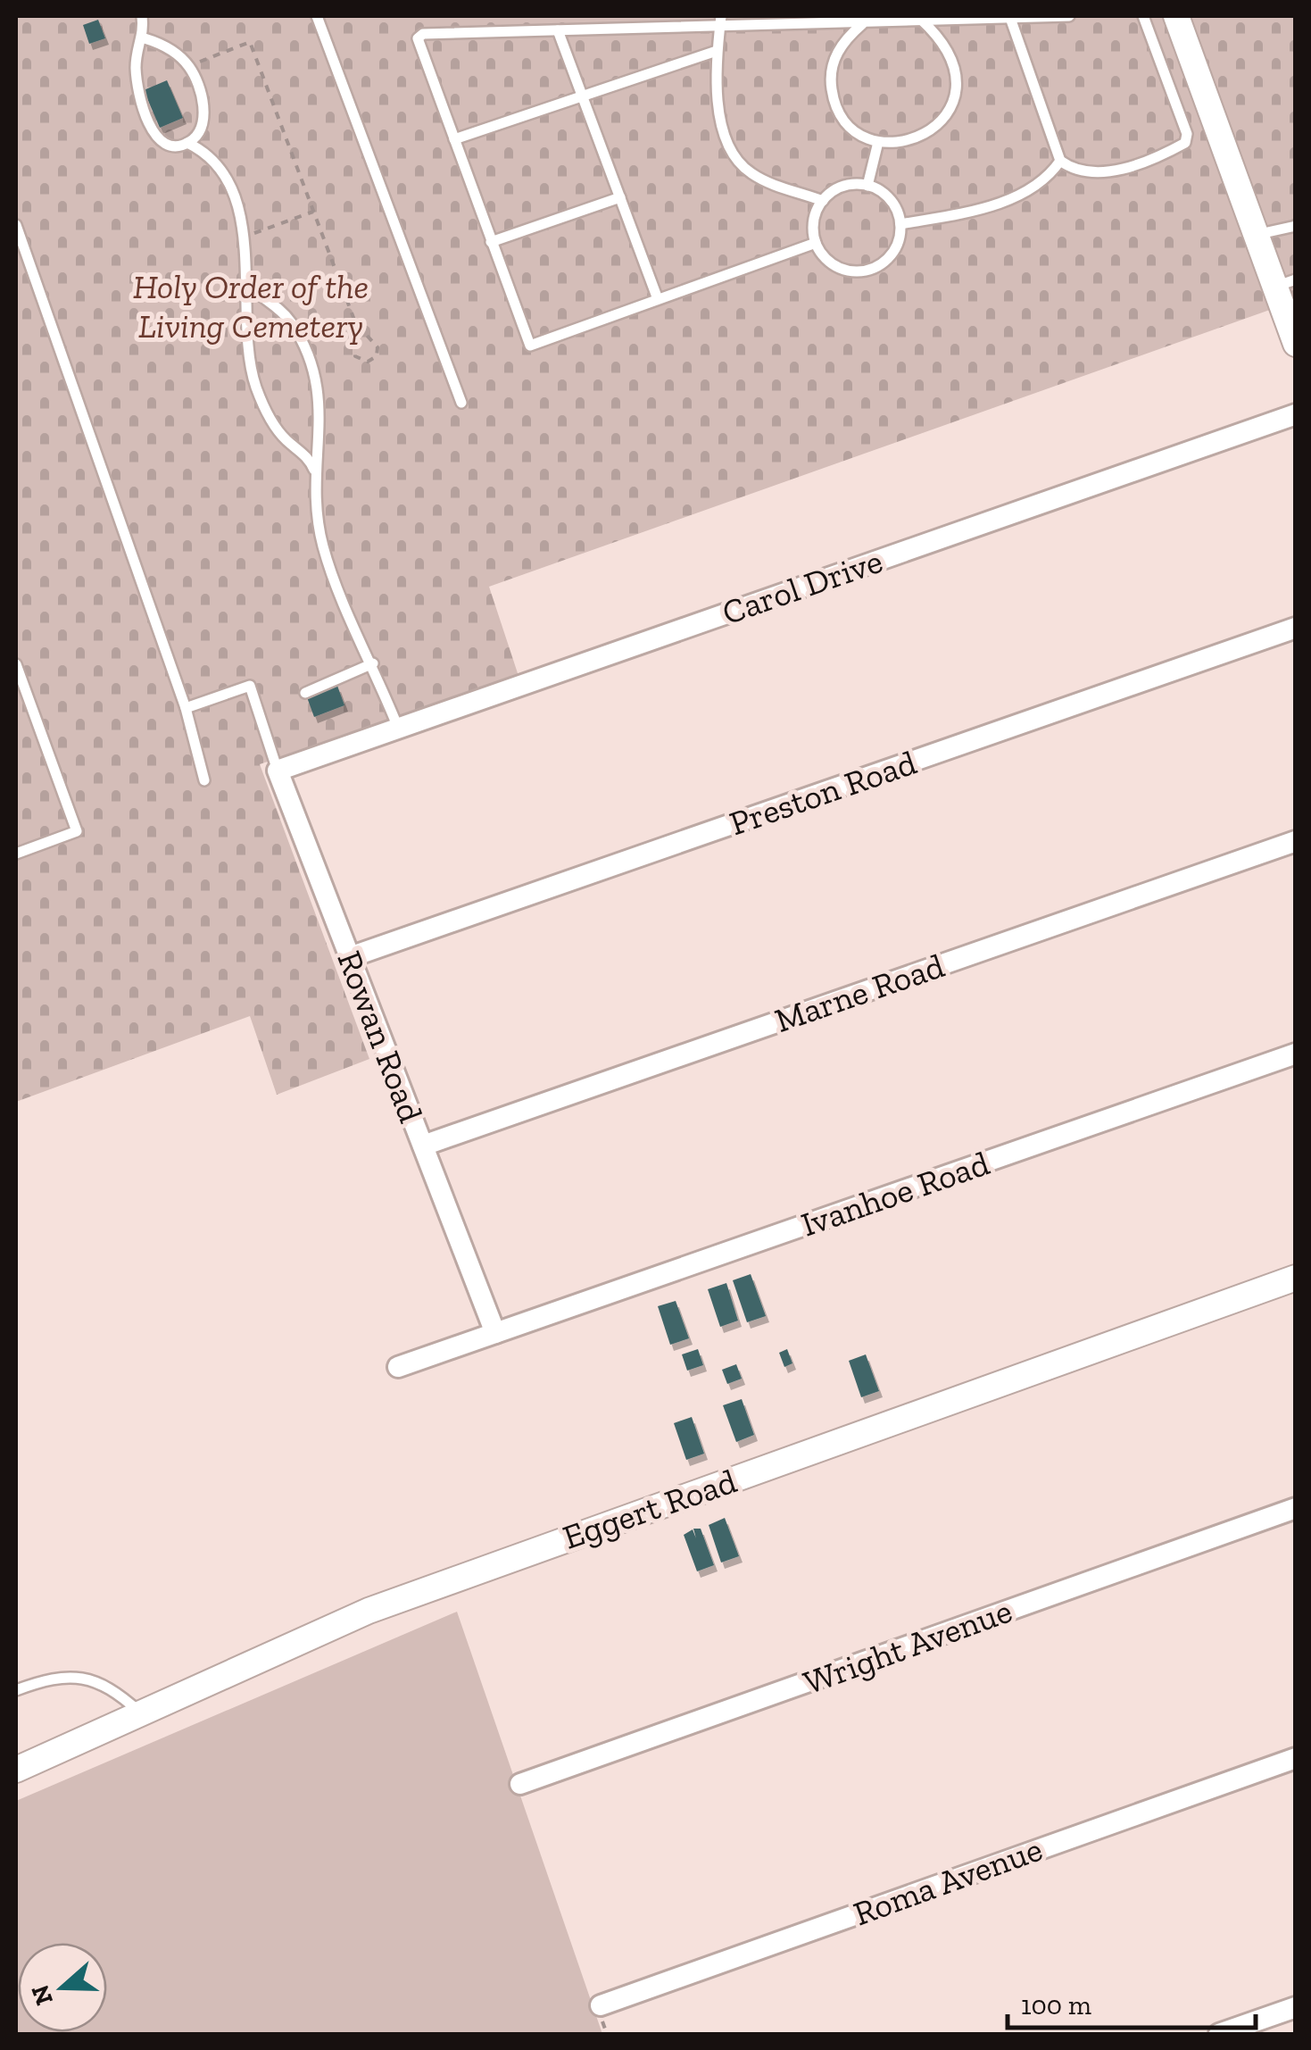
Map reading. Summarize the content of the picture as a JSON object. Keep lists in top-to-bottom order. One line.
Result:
{"streets":{"street":["Carol Drive","Preston Road","Marne Road","Rowan Road","Ivanhoe Road","Eggert Road","Wright Avenue","Roma Avenue"]},"crossings":[["Carol Drive","Rowan Road"],["Preston Road","Rowan Road"],["Marne Road","Rowan Road"],["Rowan Road","Ivanhoe Road"]],"parks":["Holy Order of the Living Cemetery"],"scale_bar":"100 m","north":"left"}
